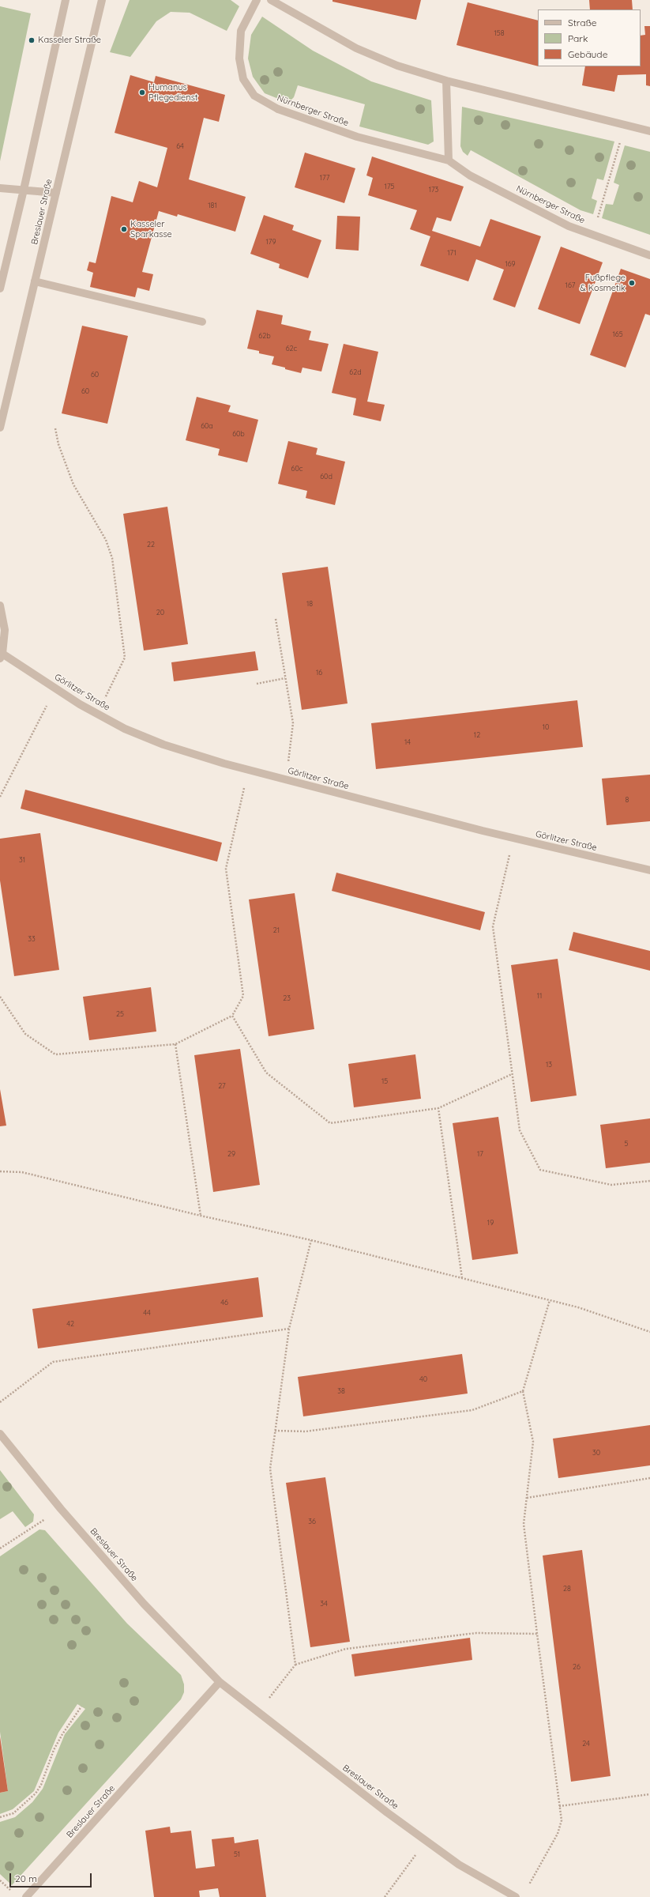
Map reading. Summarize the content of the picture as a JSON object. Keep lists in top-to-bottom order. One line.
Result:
{"streets":{"street":["Nürnberger Straße","Breslauer Straße","Görlitzer Straße"]},"places":["Kasseler Straße","Humanus Pflegedienst","Kasseler Sparkasse","Fußpflege & Kosmetik"],"house_numbers":["158","64","177","175","173","181","179","171","169","167","165","62b","62c","62d","60","60","60a","60b","60c","60d","22","18","20","16","10","12","14","8","31","21","33","11","23","25","13","15","27","5","29","17","19","46","44","42","40","38","30","36","28","34","26","24","51"],"legend":["Straße","Park","Gebäude"],"scale_bar":"20 m"}
